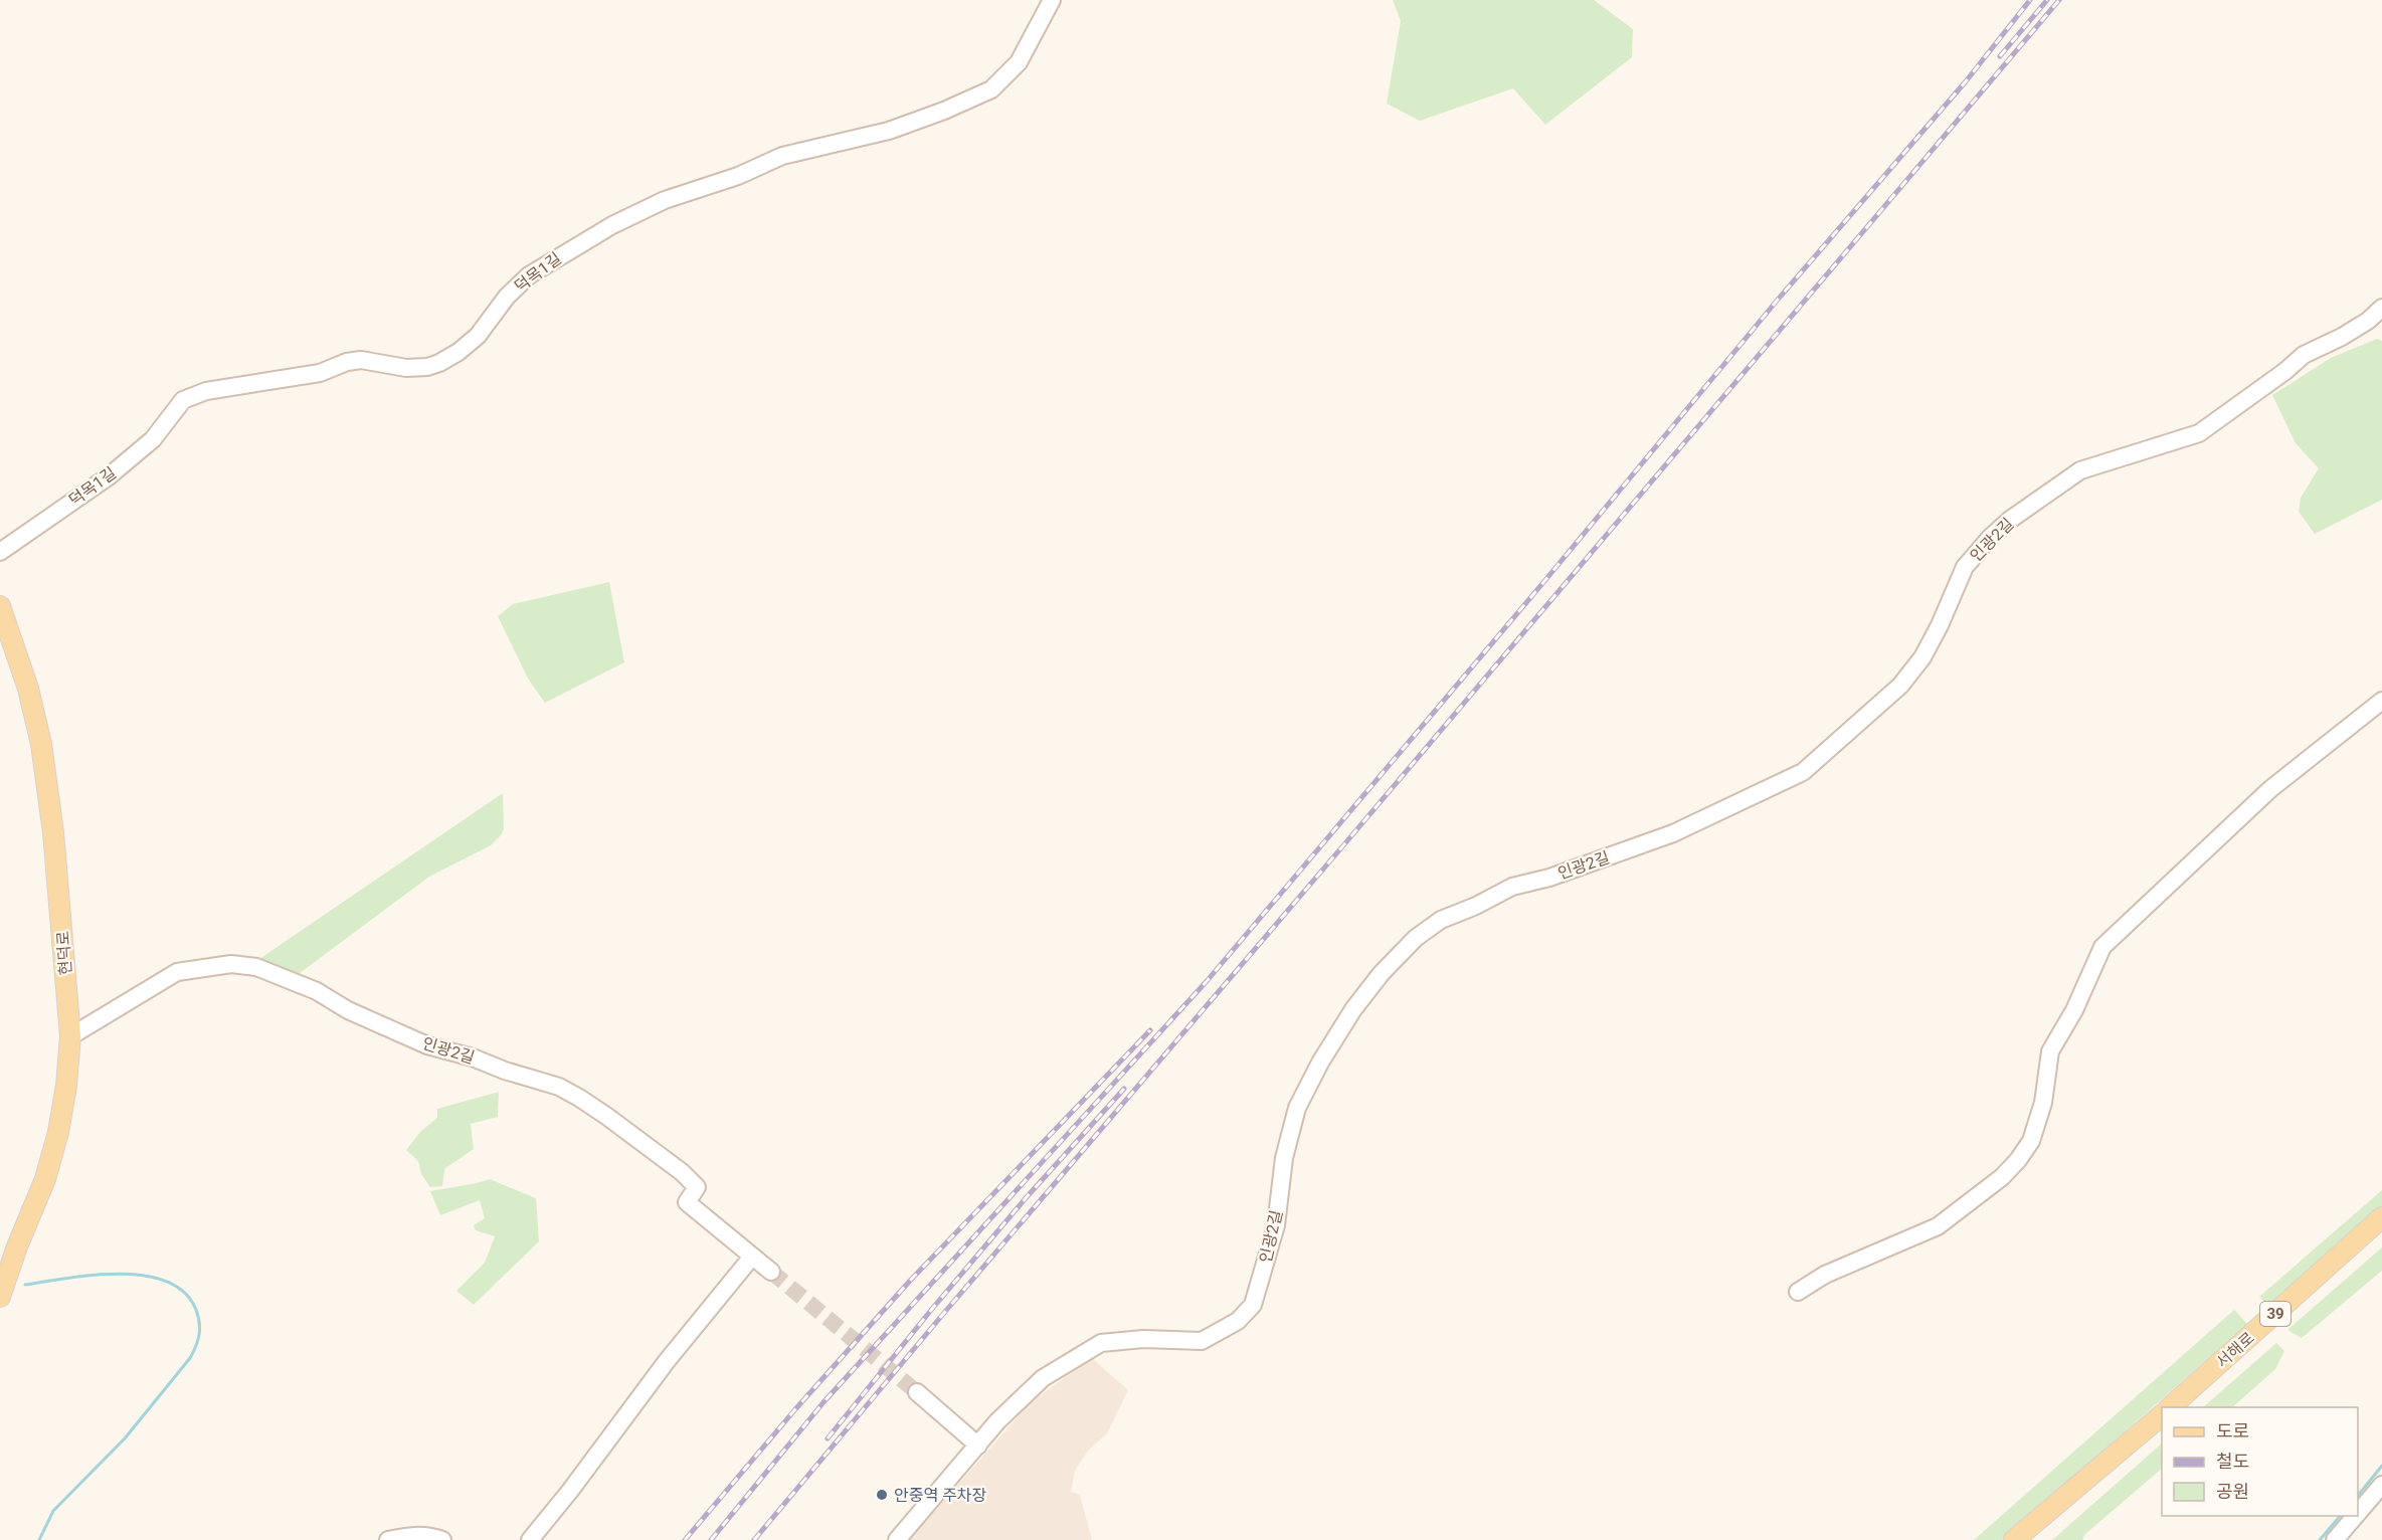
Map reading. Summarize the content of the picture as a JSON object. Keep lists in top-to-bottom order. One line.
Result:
{"streets":{"main road":["현덕로","39","서해로"],"street":["덕목1길","인광2길"]},"crossings":[["인광2길","현덕로"]],"places":["안중역 주차장"],"legend":["도로","철도","공원"]}
